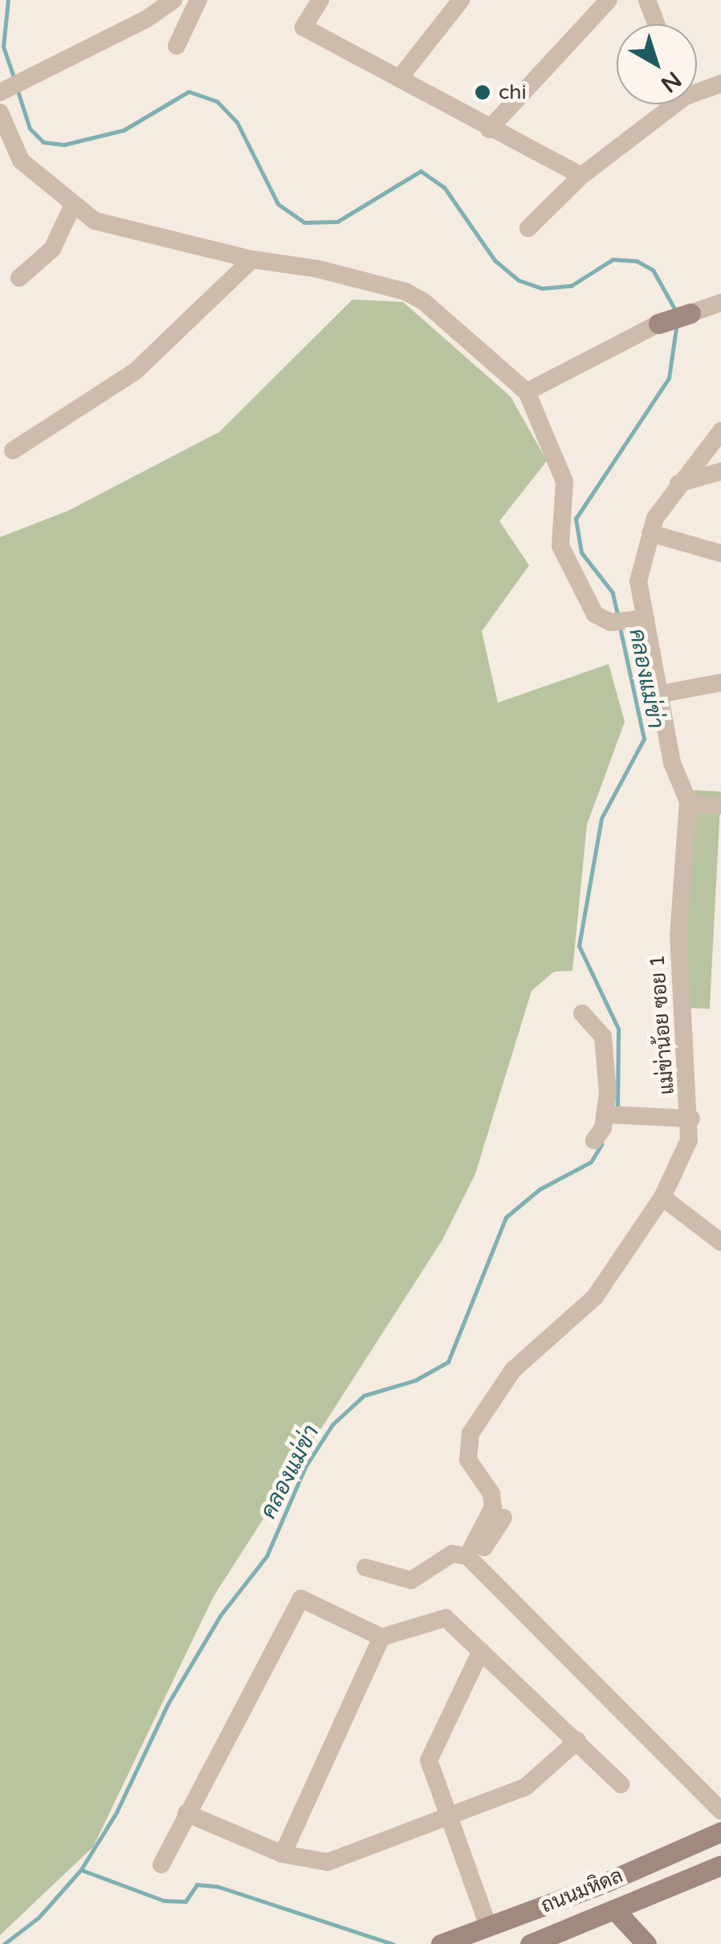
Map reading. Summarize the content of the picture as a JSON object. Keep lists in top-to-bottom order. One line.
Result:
{"streets":{"main road":["ถนนมหิดล"],"street":["แม่ข่าน้อย ซอย 1"]},"water":["คลองแม่ข่า"],"places":["chi"],"north":"bottom right"}
